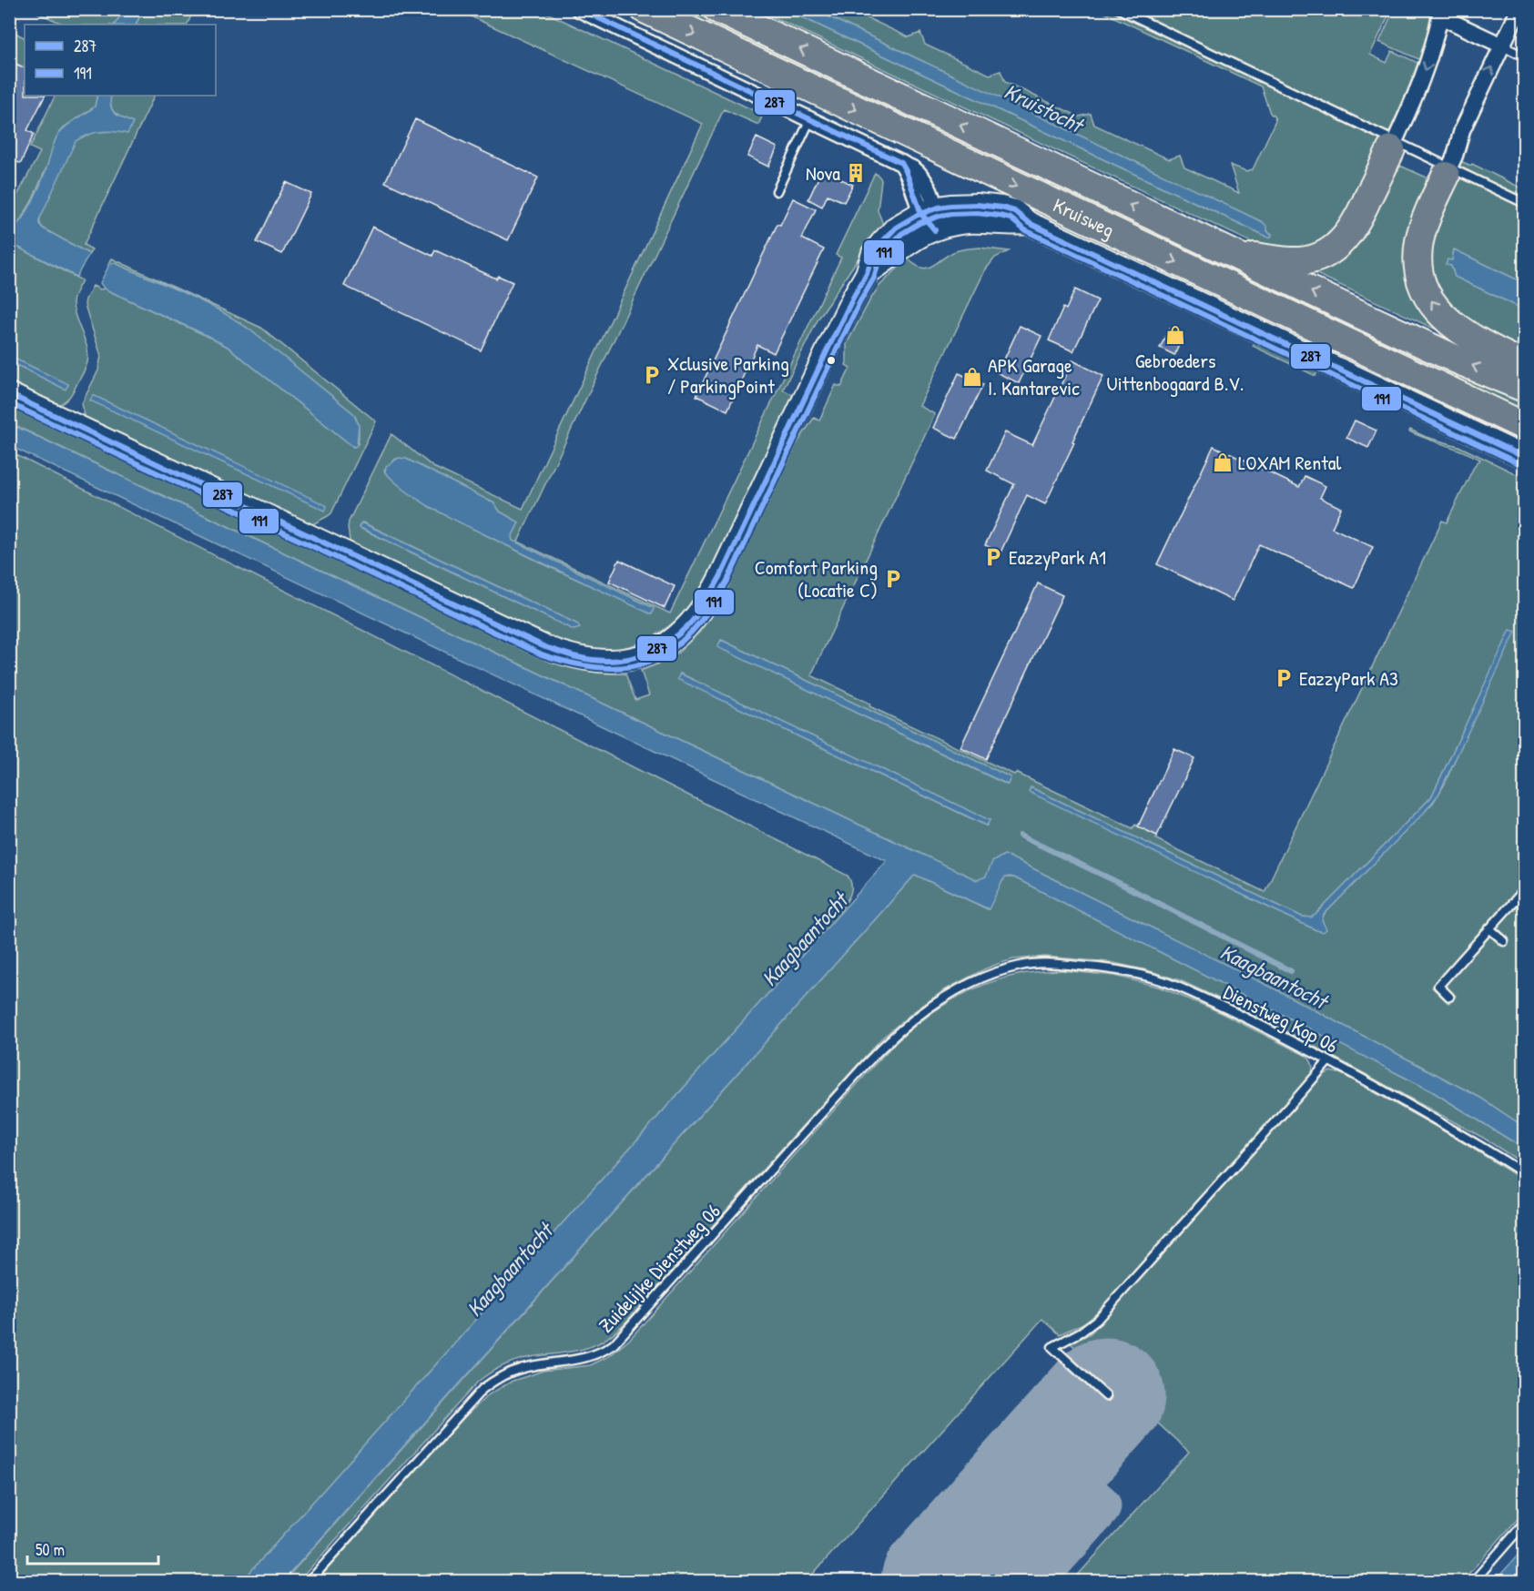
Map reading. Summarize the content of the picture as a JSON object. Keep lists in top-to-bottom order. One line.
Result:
{"streets":{"highway":["Kruisweg"],"lane":["Dienstweg Kop 06","Zuidelijke Dienstweg 06"]},"crossings":[["Dienstweg Kop 06","Zuidelijke Dienstweg 06"]],"water":["Kruistocht","Kaagbaantocht"],"places":{"building":["Nova"],"shop":["Gebroeders Uittenbogaard B.V.","APK Garage I. Kantarevic","LOXAM Rental"],"parking":["Xclusive Parking / ParkingPoint","EazzyPark A1","Comfort Parking (Locatie C)","EazzyPark A3"]},"lines":["transit line 287","transit line 191"],"legend":["287","191"],"scale_bar":"50 m"}
